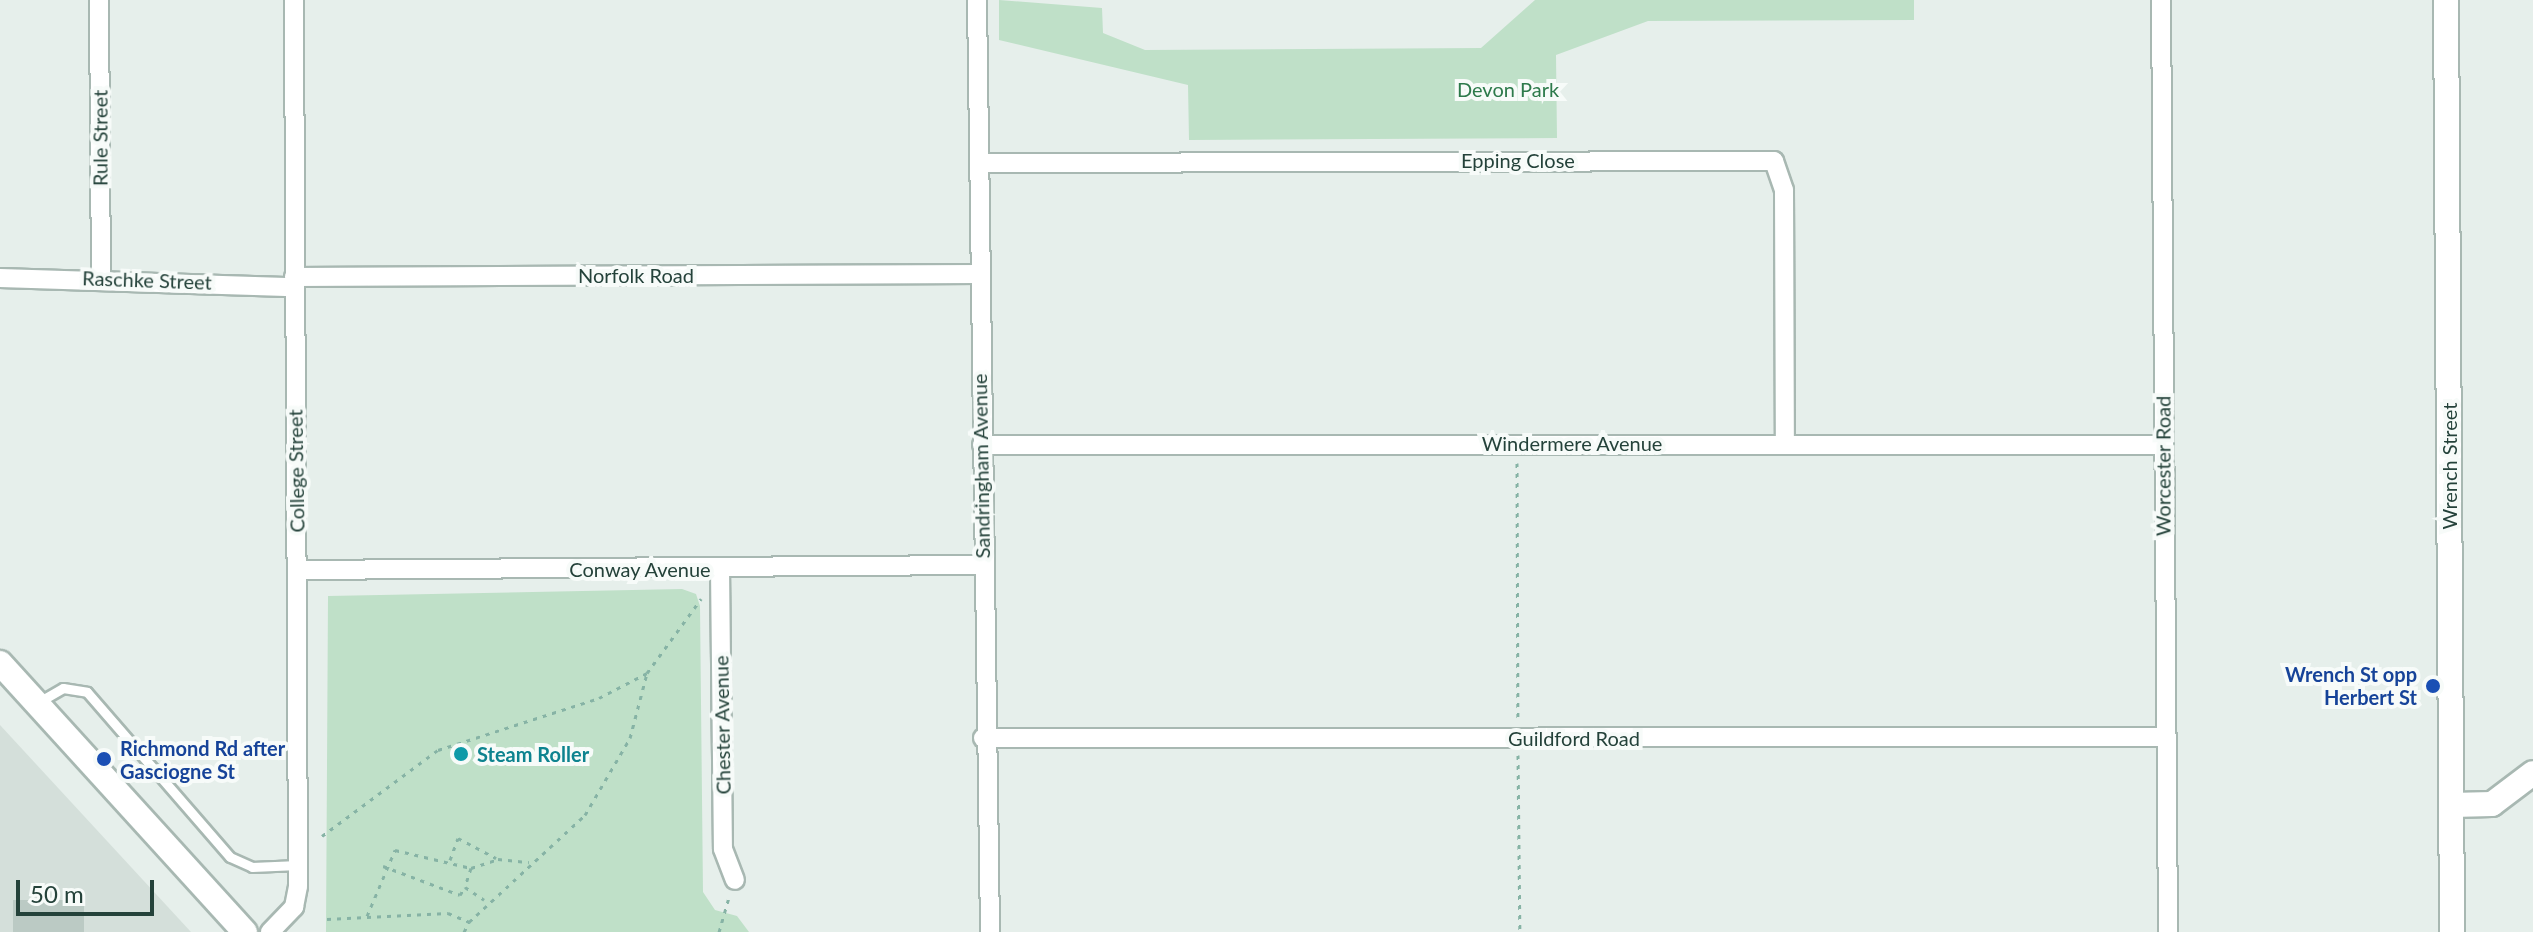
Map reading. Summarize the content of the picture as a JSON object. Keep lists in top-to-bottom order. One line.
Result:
{"streets":{"street":["Rule Street","Epping Close","Norfolk Road","Raschke Street","Windermere Avenue","Sandringham Avenue","Worcester Road","Wrench Street","College Street","Conway Avenue","Chester Avenue","Guildford Road"]},"crossings":[["Rule Street","Raschke Street"],["Epping Close","Windermere Avenue"],["Epping Close","Sandringham Avenue"],["Norfolk Road","Raschke Street"],["Norfolk Road","Sandringham Avenue"],["Norfolk Road","College Street"],["Raschke Street","College Street"],["Windermere Avenue","Sandringham Avenue"],["Windermere Avenue","Worcester Road"],["Sandringham Avenue","Conway Avenue"],["Sandringham Avenue","Guildford Road"],["Worcester Road","Guildford Road"],["College Street","Conway Avenue"],["Conway Avenue","Chester Avenue"]],"parks":["Devon Park"],"places":["Wrench St opp Herbert St","Steam Roller","Richmond Rd after Gasciogne St"],"scale_bar":"50 m"}
